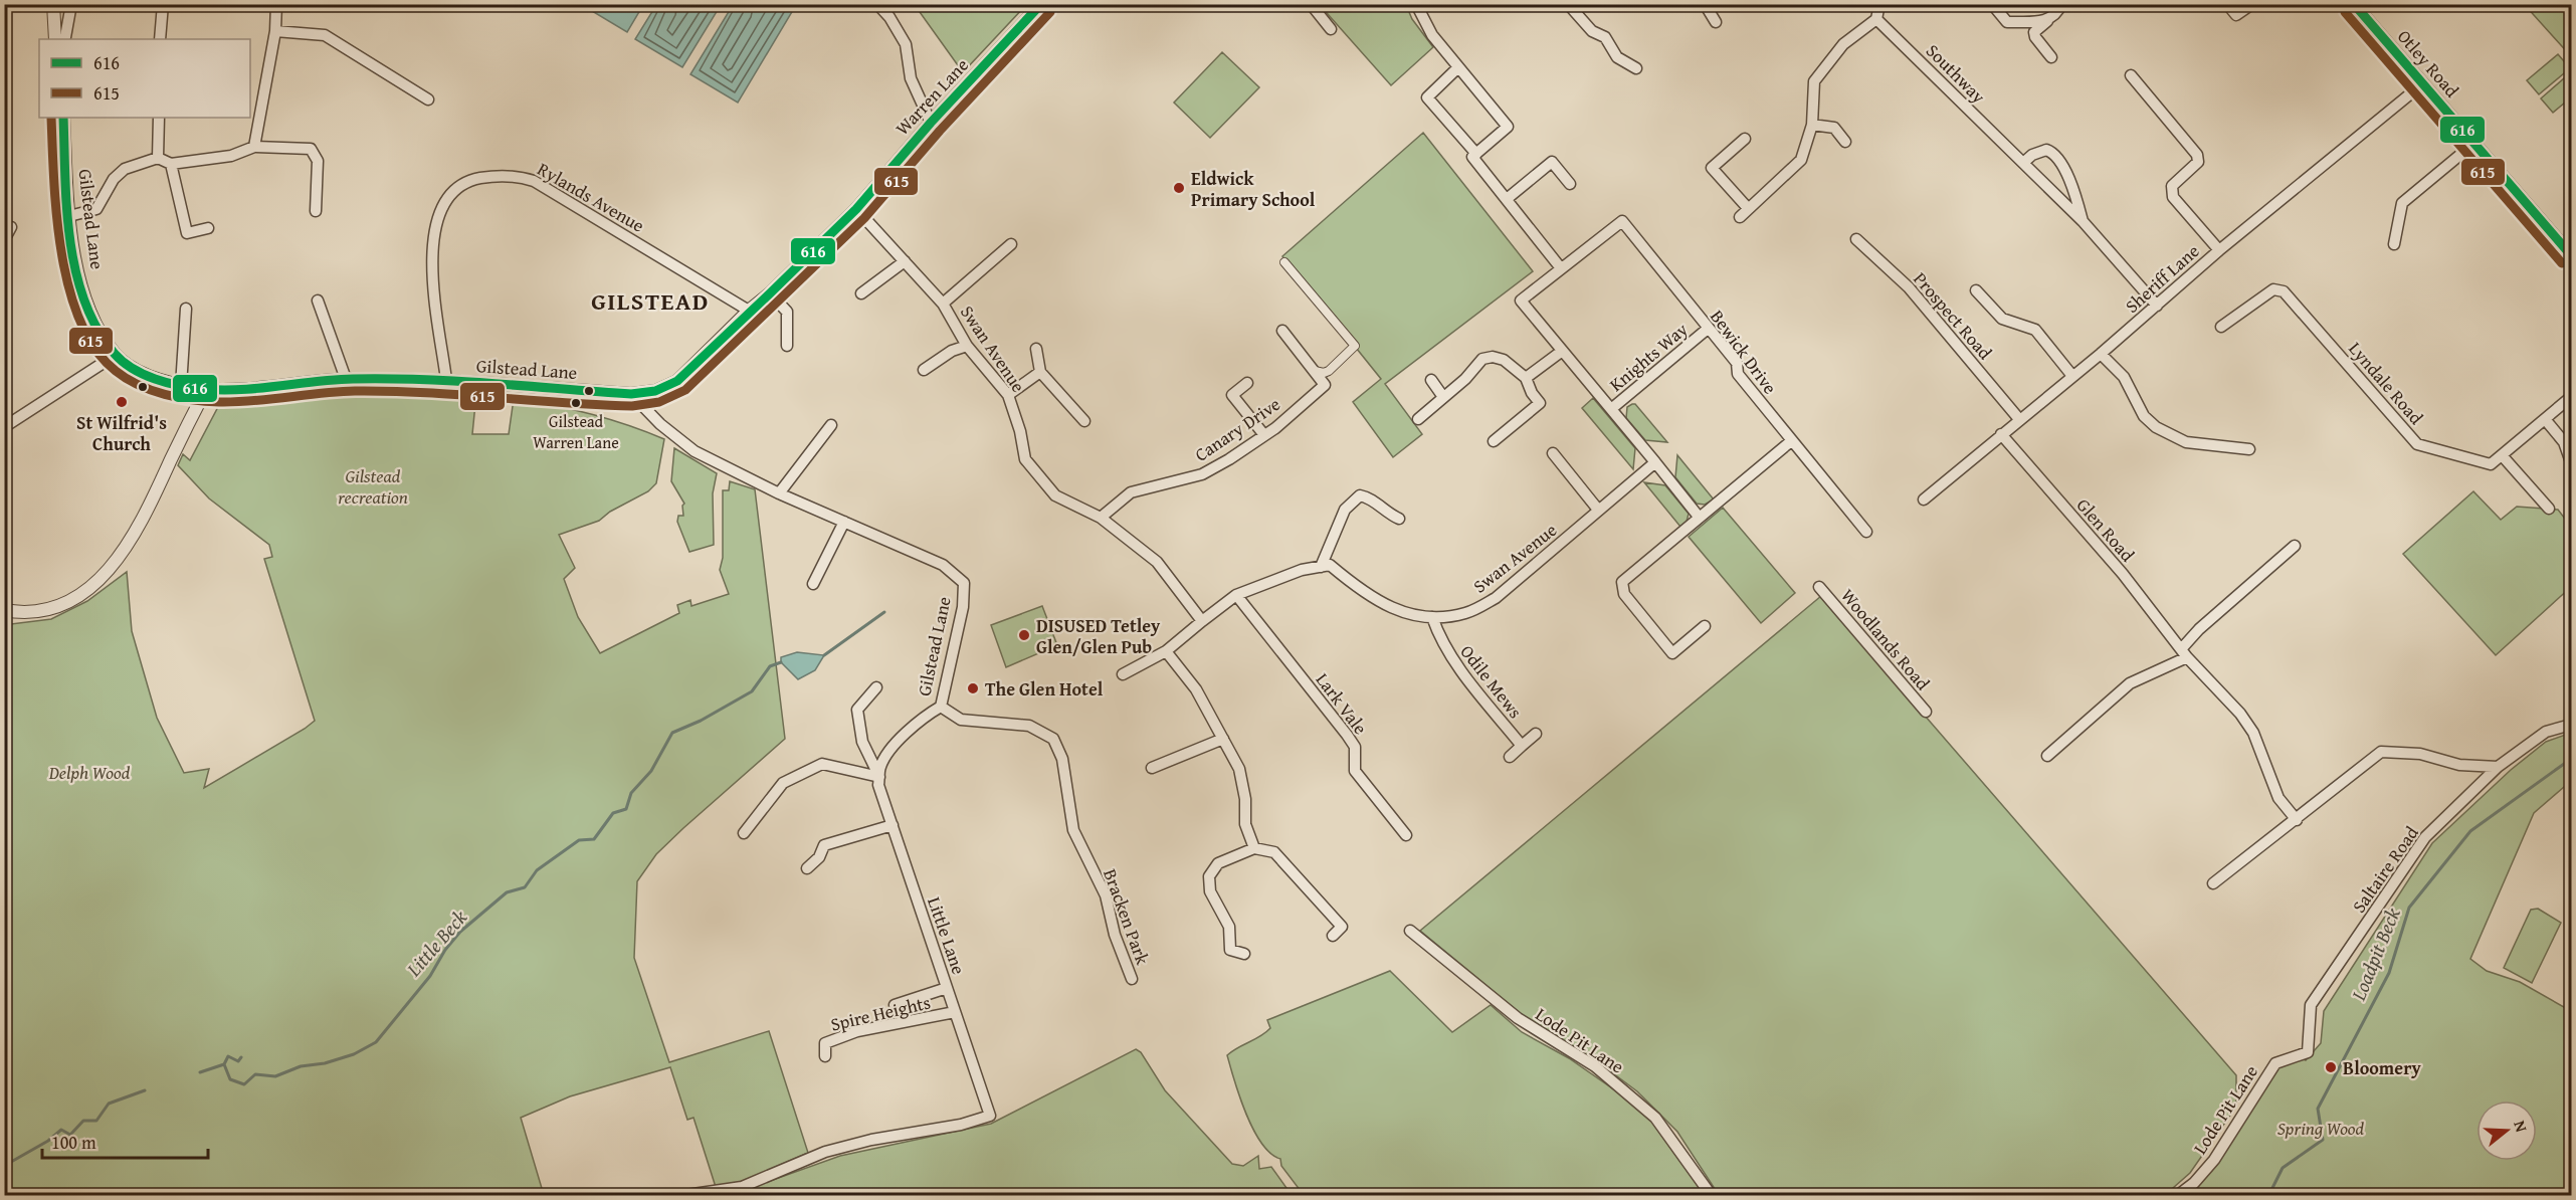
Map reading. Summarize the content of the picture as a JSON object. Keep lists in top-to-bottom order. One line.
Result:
{"streets":{"street":["Otley Road","Southway","Warren Lane","Rylands Avenue","Gilstead Lane","Sheriff Lane","Prospect Road","Swan Avenue","Bewick Drive","Knights Way","Lyndale Road","Canary Drive","Glen Road","Woodlands Road","Odile Mews","Lark Vale","Saltaire Road","Bracken Park","Little Lane","Spire Heights","Lode Pit Lane"]},"crossings":[["Otley Road","Sheriff Lane"],["Southway","Sheriff Lane"],["Warren Lane","Rylands Avenue"],["Warren Lane","Gilstead Lane"],["Warren Lane","Swan Avenue"],["Rylands Avenue","Gilstead Lane"],["Gilstead Lane","Bracken Park"],["Gilstead Lane","Little Lane"],["Sheriff Lane","Prospect Road"],["Sheriff Lane","Glen Road"],["Swan Avenue","Canary Drive"],["Swan Avenue","Odile Mews"],["Bewick Drive","Knights Way"],["Saltaire Road","Lode Pit Lane"],["Little Lane","Spire Heights"]],"districts":["GILSTEAD"],"water":["Little Beck","Loadpit Beck"],"parks":["Gilstead recreation","Delph Wood","Spring Wood"],"places":["Eldwick Primary School","St Wilfrid's Church","Gilstead Warren Lane","DISUSED Tetley Glen/Glen Pub","The Glen Hotel","Bloomery"],"lines":["transit line 616","transit line 615"],"legend":["616","615"],"scale_bar":"100 m","north":"right"}
